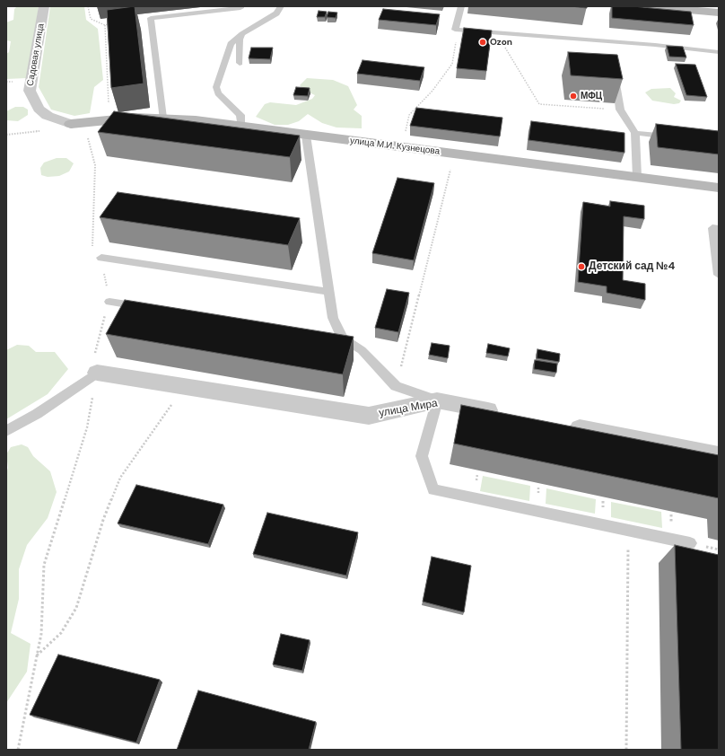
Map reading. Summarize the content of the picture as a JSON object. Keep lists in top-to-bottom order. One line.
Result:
{"streets":{"street":["Садовая улица","улица М.И. Кузнецова","улица Мира"]},"crossings":[["Садовая улица","улица М.И. Кузнецова"]],"places":["Ozon","МФЦ","Детский сад №4"]}
